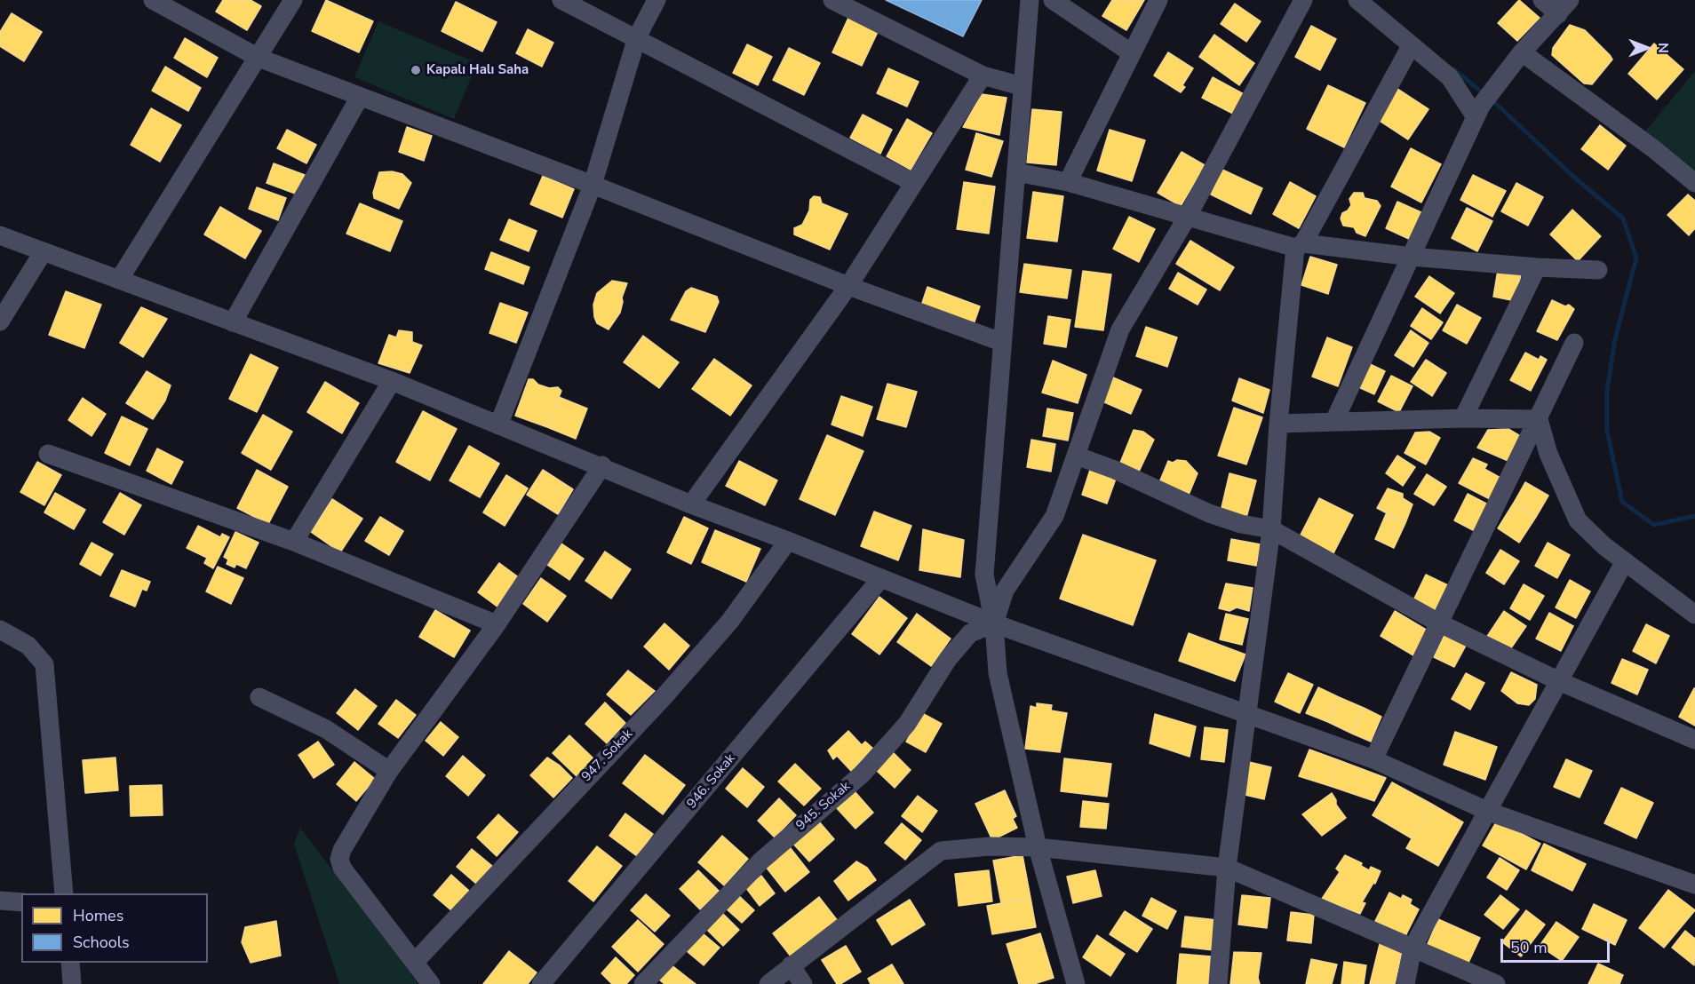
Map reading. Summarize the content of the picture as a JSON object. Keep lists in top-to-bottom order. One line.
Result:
{"streets":{"street":["947. Sokak","946. Sokak","945. Sokak"]},"places":["Kapalı Halı Saha"],"legend":["Homes","Schools"],"scale_bar":"50 m","north":"right"}
